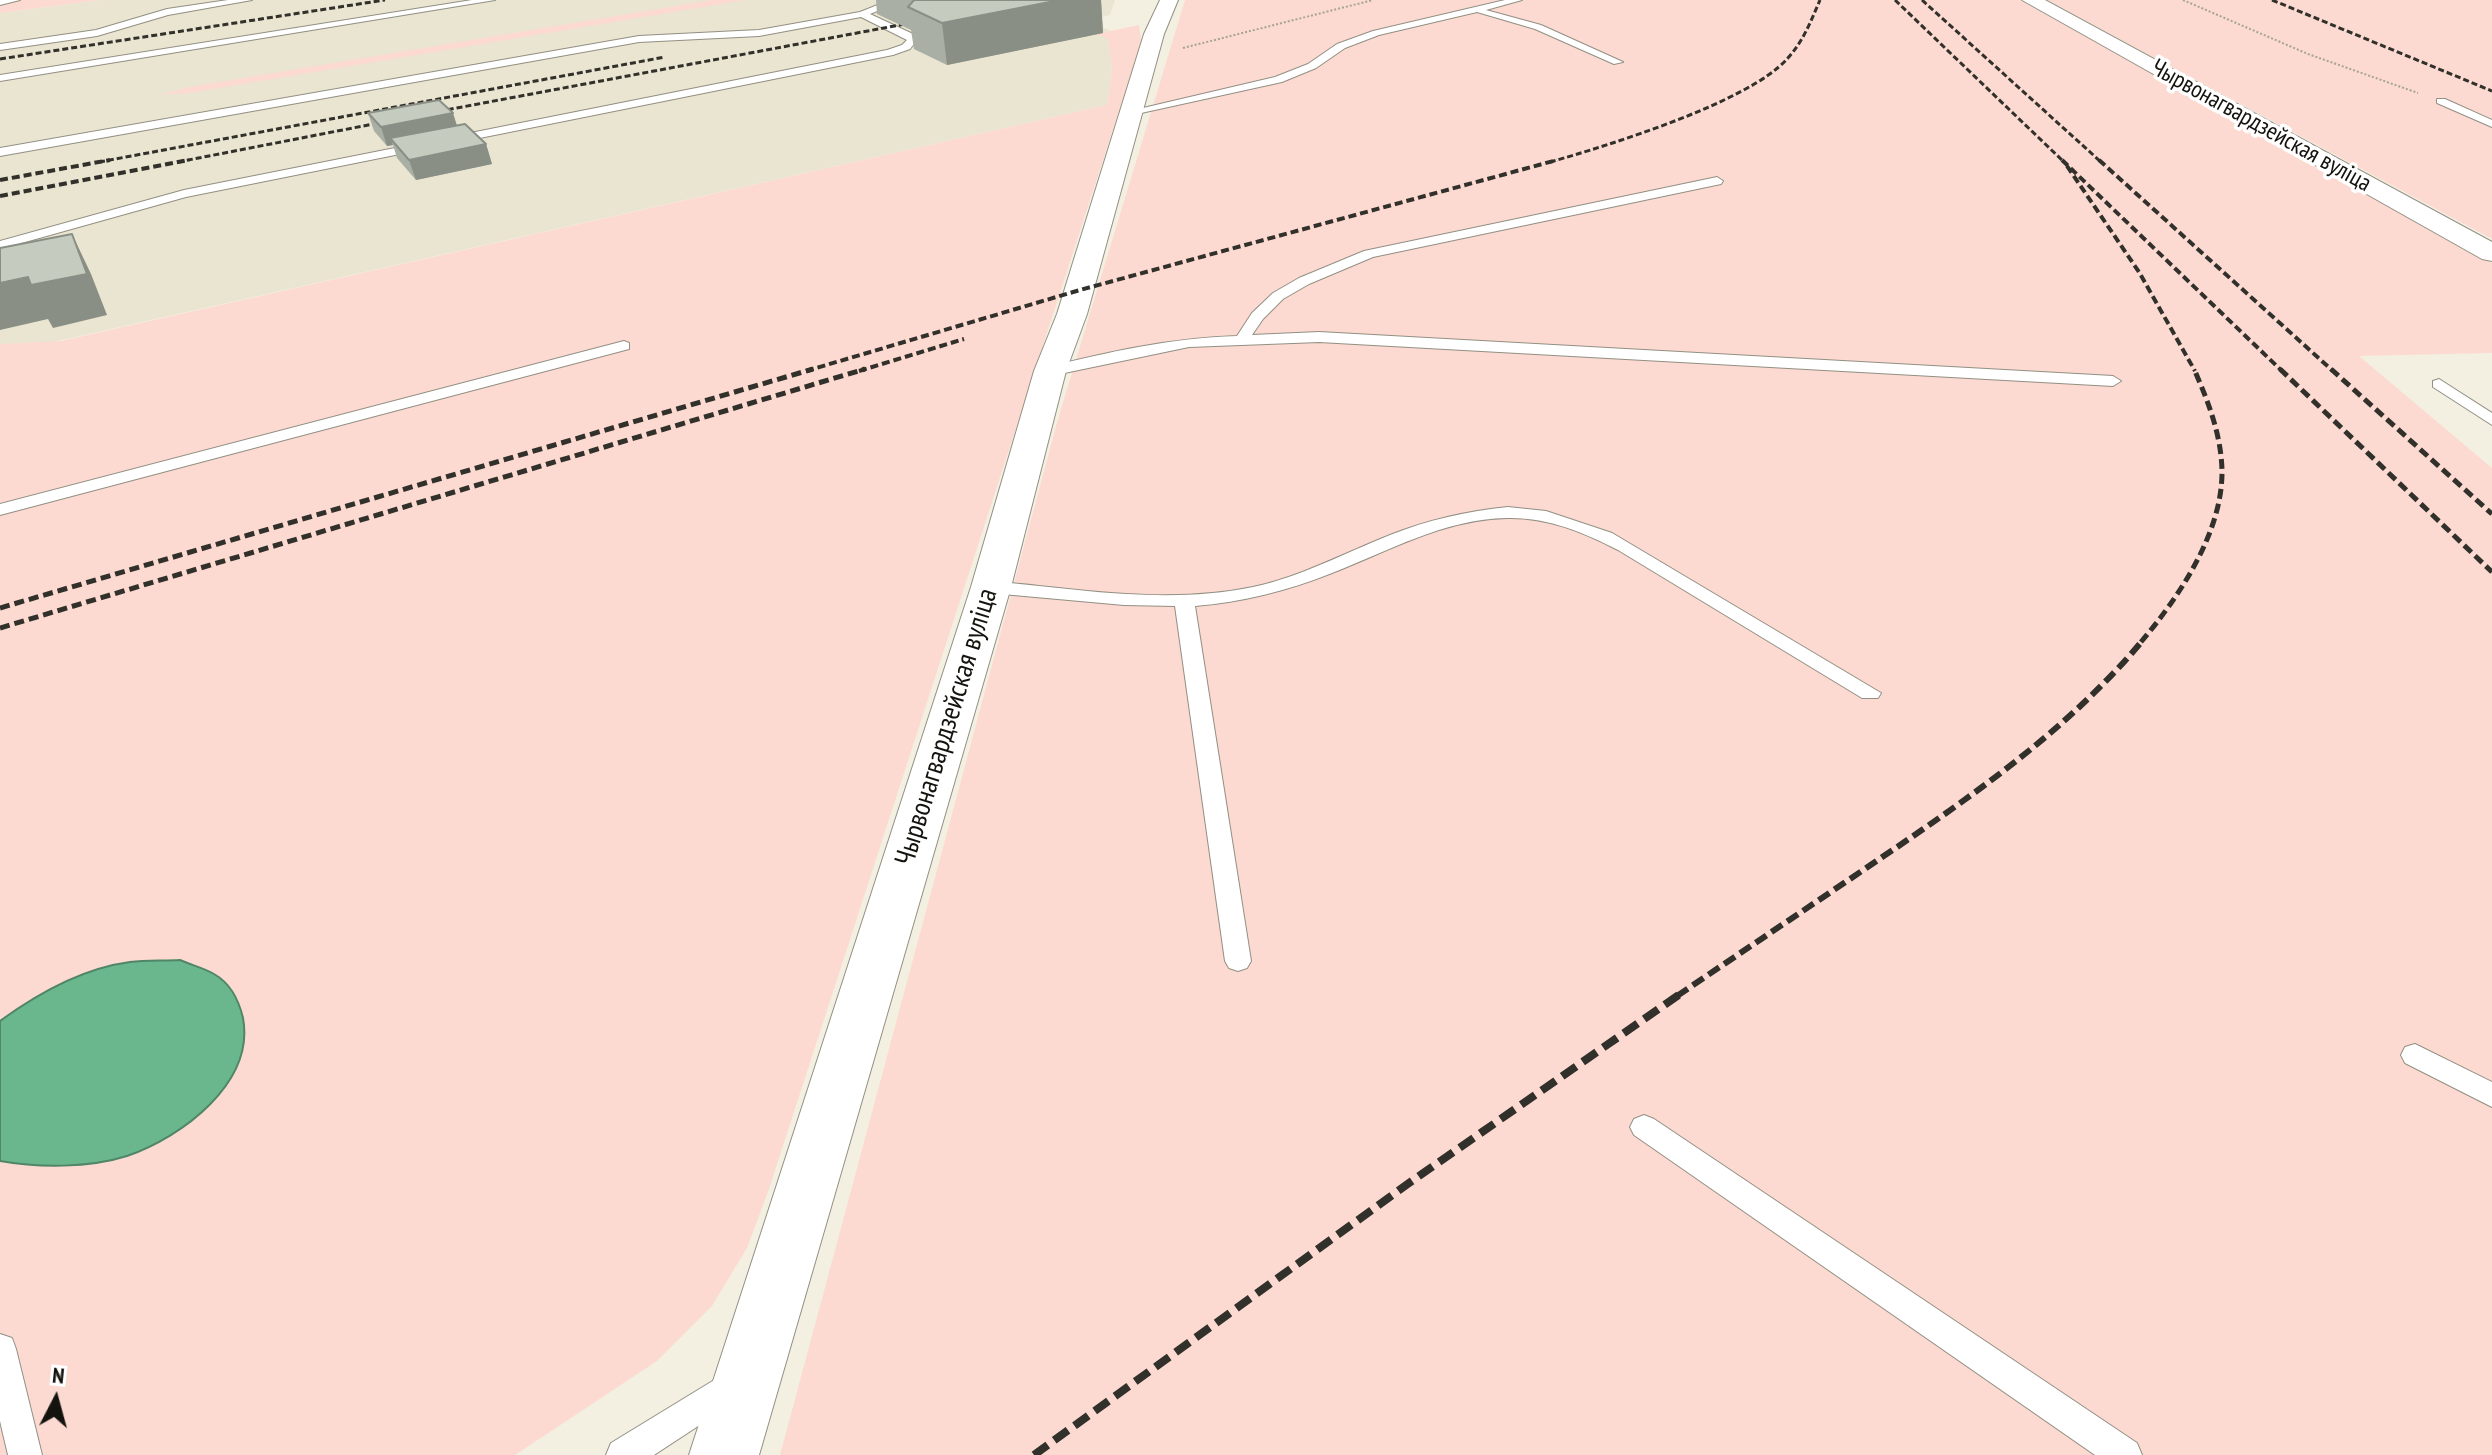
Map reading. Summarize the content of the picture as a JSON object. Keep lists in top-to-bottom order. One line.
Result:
{"streets":{"street":["Чырвонагвардзейская вуліца"]},"north":"top"}
